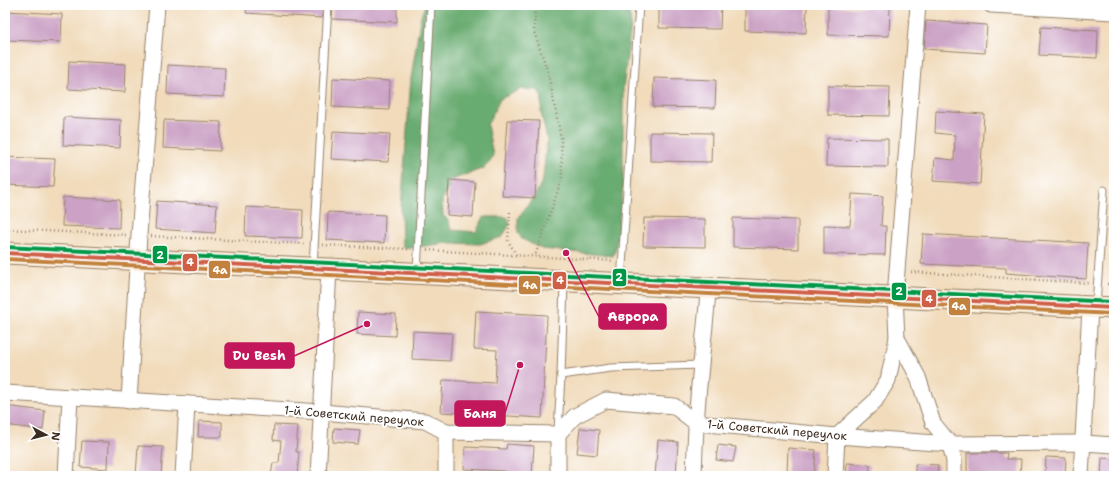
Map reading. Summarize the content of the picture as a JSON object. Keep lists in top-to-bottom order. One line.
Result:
{"streets":{"street":["1-й Советский переулок"]},"places":["Аврора","Du Besh","Баня"],"lines":["transit line 2","transit line 4","transit line 4а"],"north":"right"}
